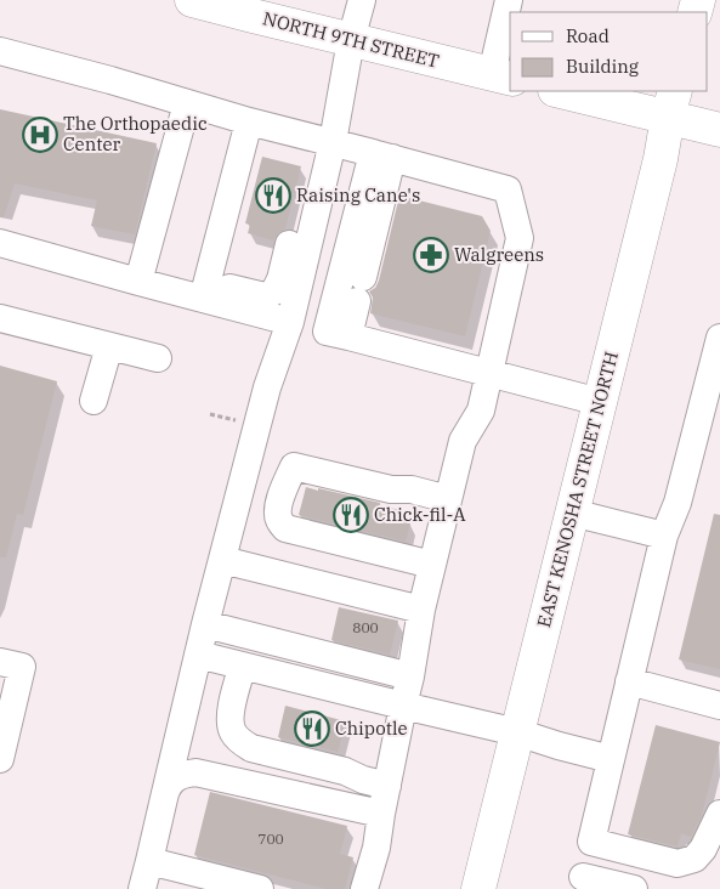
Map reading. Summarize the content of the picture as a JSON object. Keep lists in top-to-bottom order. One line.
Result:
{"streets":{"main road":["NORTH 9TH STREET","EAST KENOSHA STREET NORTH"]},"places":{"hospital":["The Orthopaedic Center"],"restaurant":["Raising Cane's","Chick-fil-A","Chipotle"],"pharmacy":["Walgreens"]},"house_numbers":["800","700"],"legend":["Road","Building"]}
